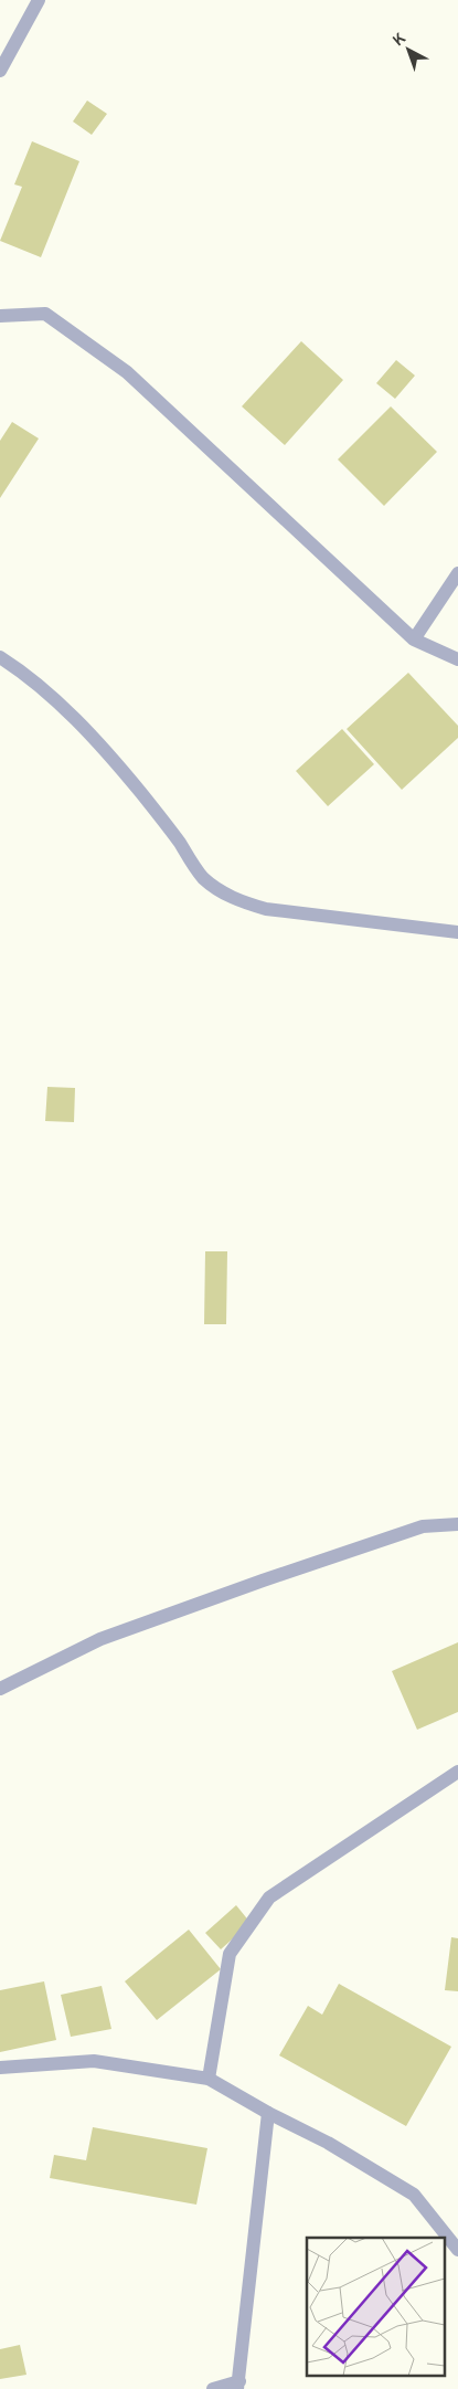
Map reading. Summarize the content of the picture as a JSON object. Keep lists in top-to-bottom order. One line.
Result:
{"north":"top left"}
